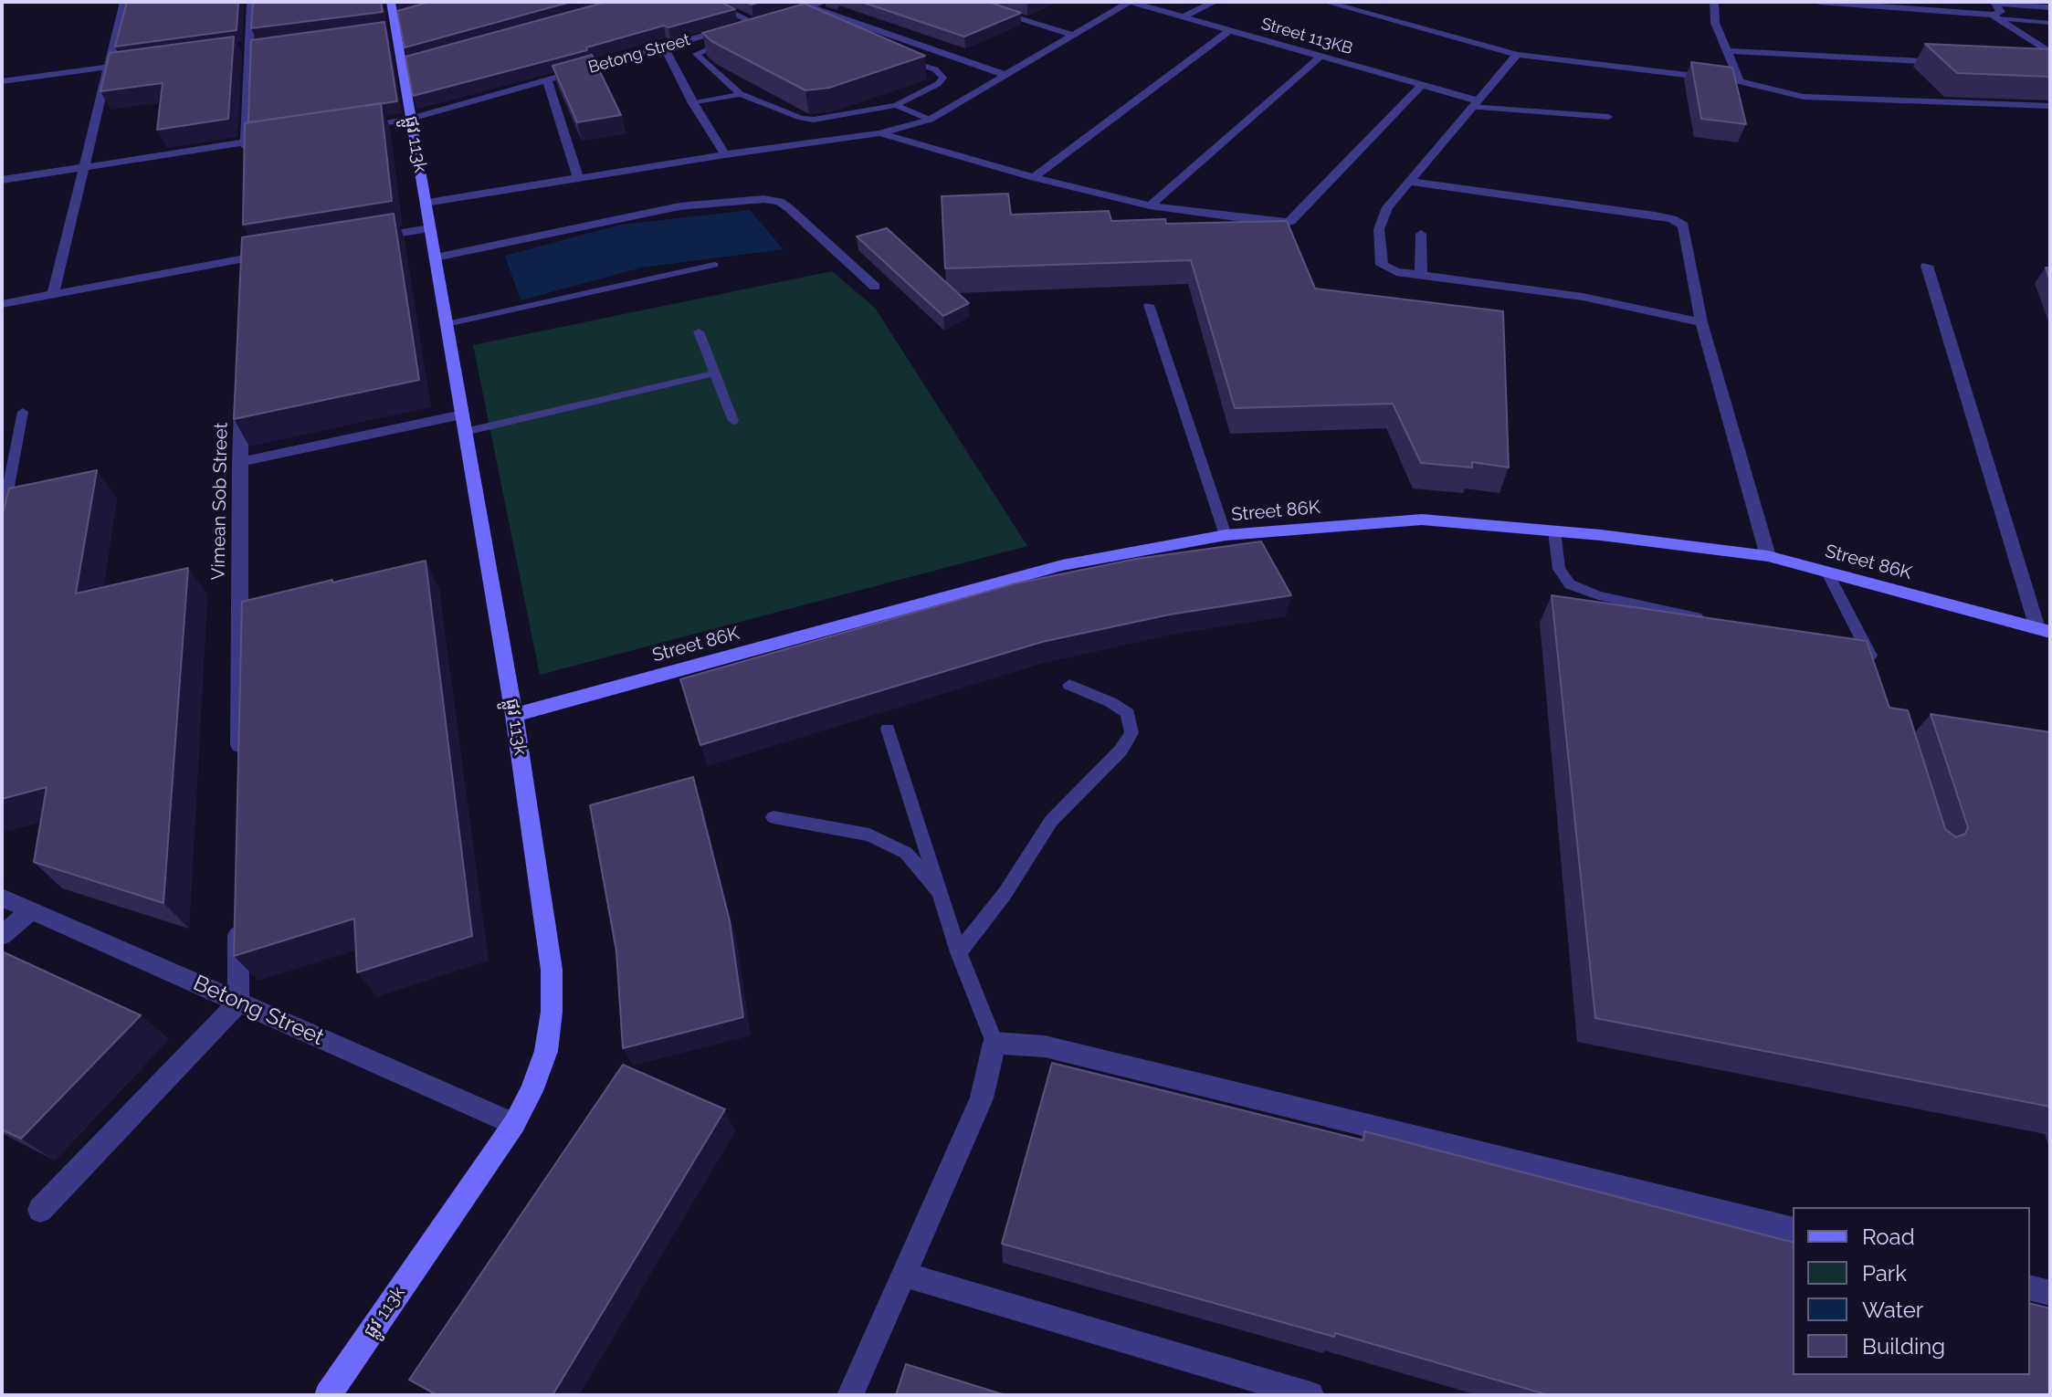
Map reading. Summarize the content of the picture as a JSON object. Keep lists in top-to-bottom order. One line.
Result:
{"streets":{"street":["Street 113KB","Betong Street","ផ្លូវ 113k","Vimean Sob Street","Street 86K"]},"crossings":[["Betong Street","ផ្លូវ 113k"],["ផ្លូវ 113k","Street 86K"]],"legend":["Road","Park","Water","Building"]}
